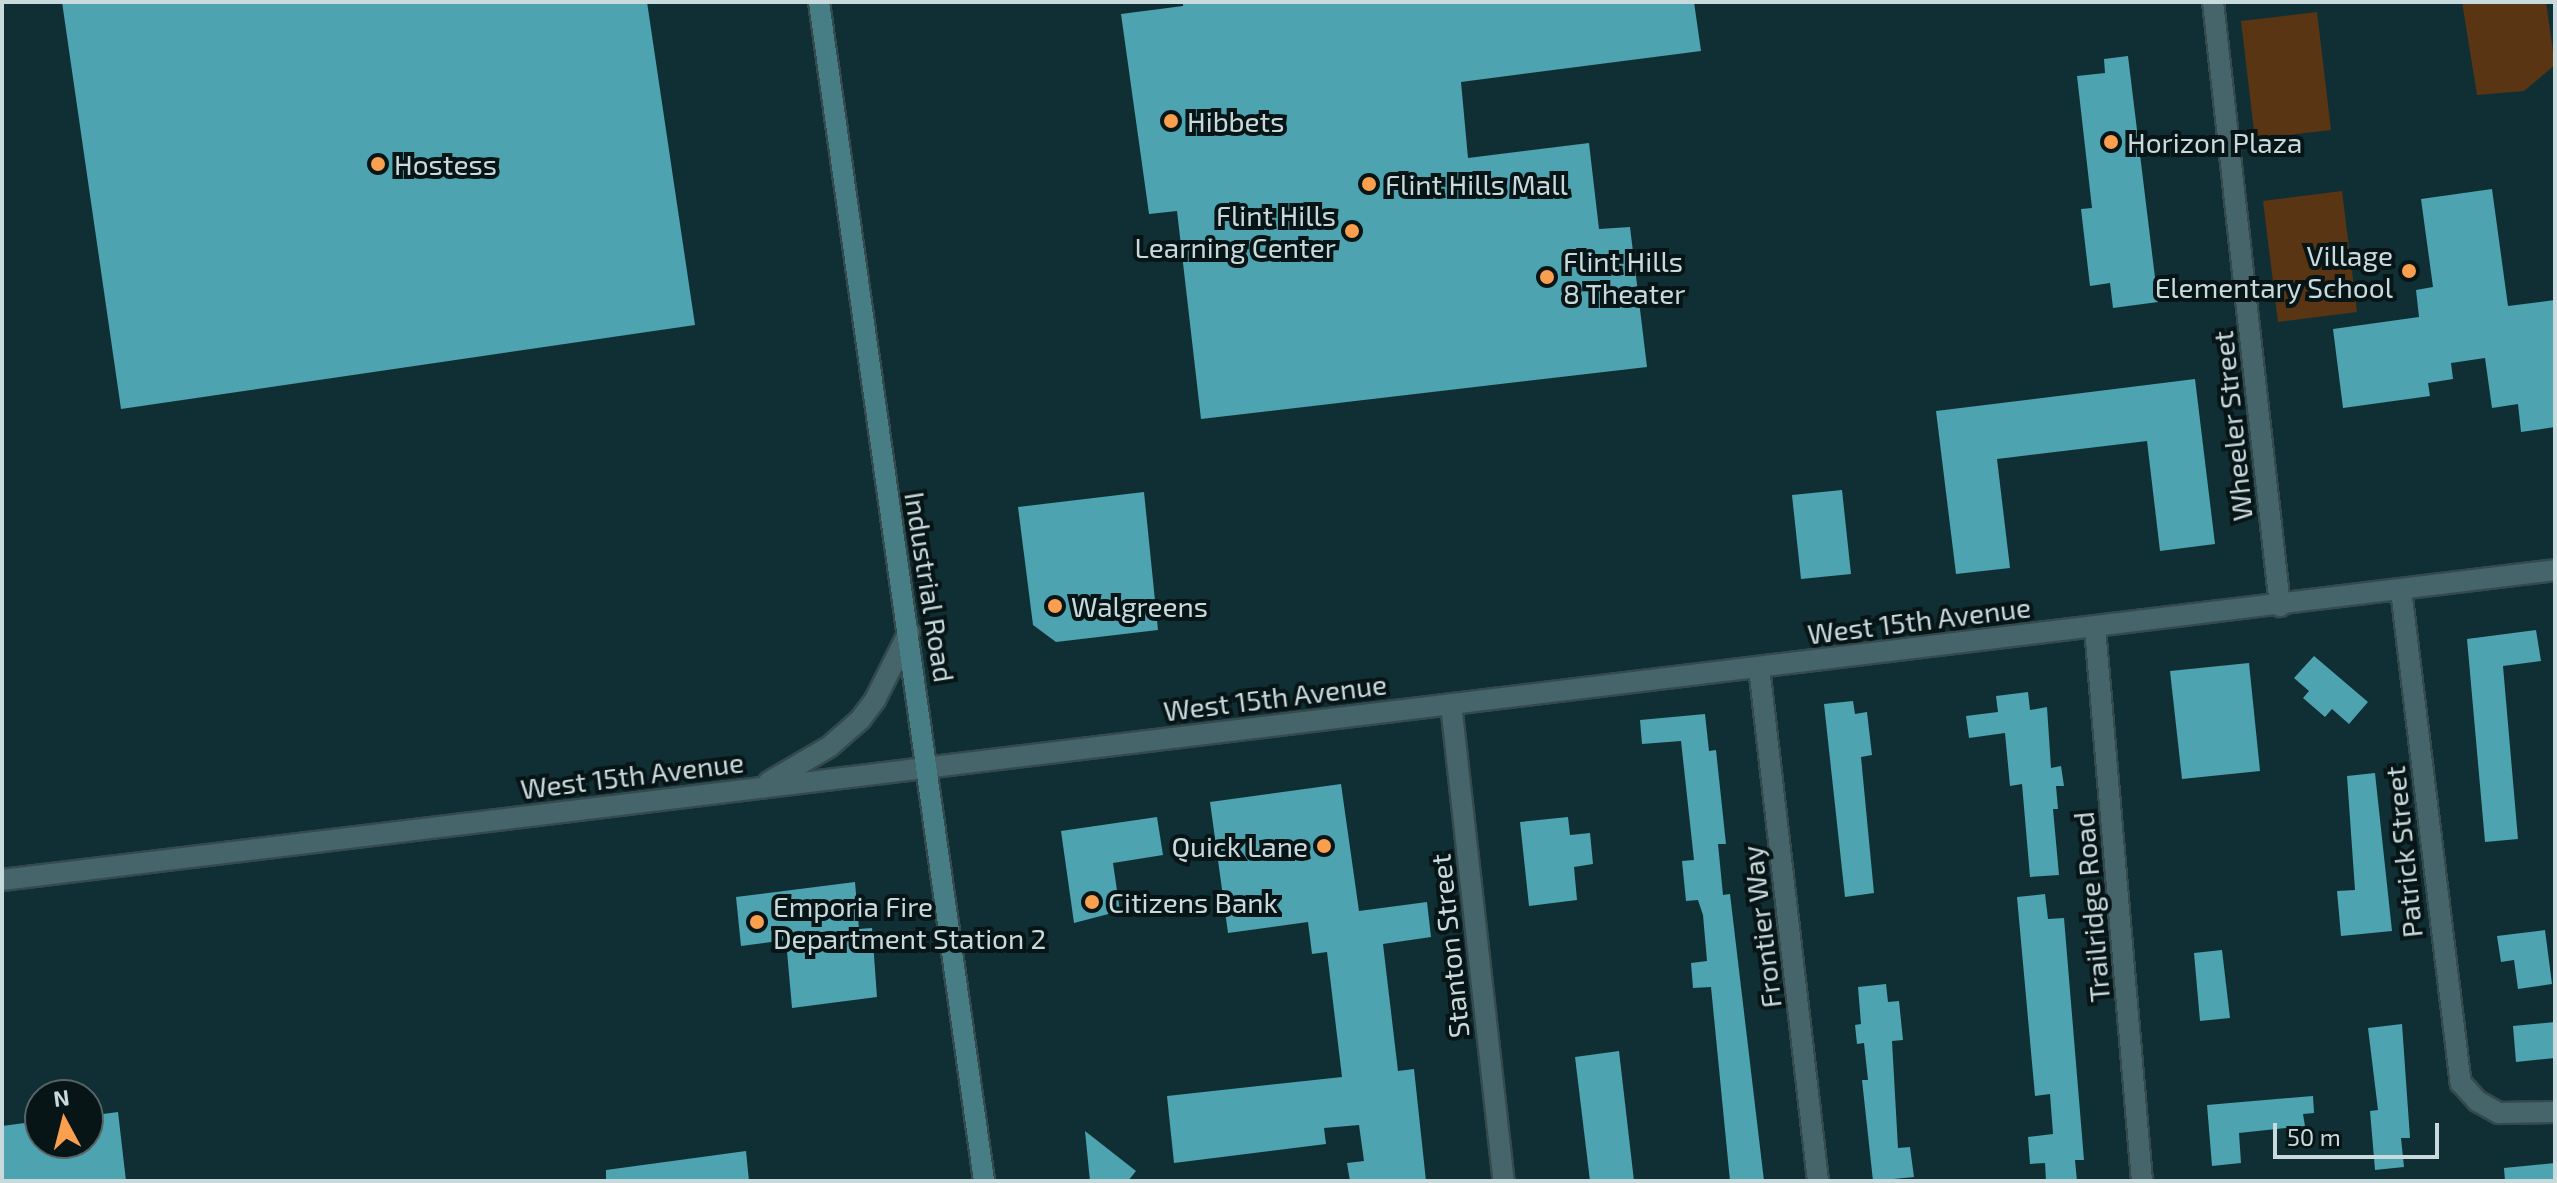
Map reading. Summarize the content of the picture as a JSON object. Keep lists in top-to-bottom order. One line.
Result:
{"streets":{"main road":["Industrial Road"],"street":["Wheeler Street","West 15th Avenue","Patrick Street","Trailridge Road","Frontier Way","Stanton Street"]},"crossings":[["Wheeler Street","West 15th Avenue"],["Industrial Road","West 15th Avenue"],["West 15th Avenue","Patrick Street"],["West 15th Avenue","Trailridge Road"],["West 15th Avenue","Frontier Way"],["West 15th Avenue","Stanton Street"]],"places":["Hibbets","Horizon Plaza","Hostess","Flint Hills Mall","Flint Hills Learning Center","Village Elementary School","Flint Hills 8 Theater","Walgreens","Quick Lane","Citizens Bank","Emporia Fire Department Station 2"],"scale_bar":"50 m","north":"top"}
